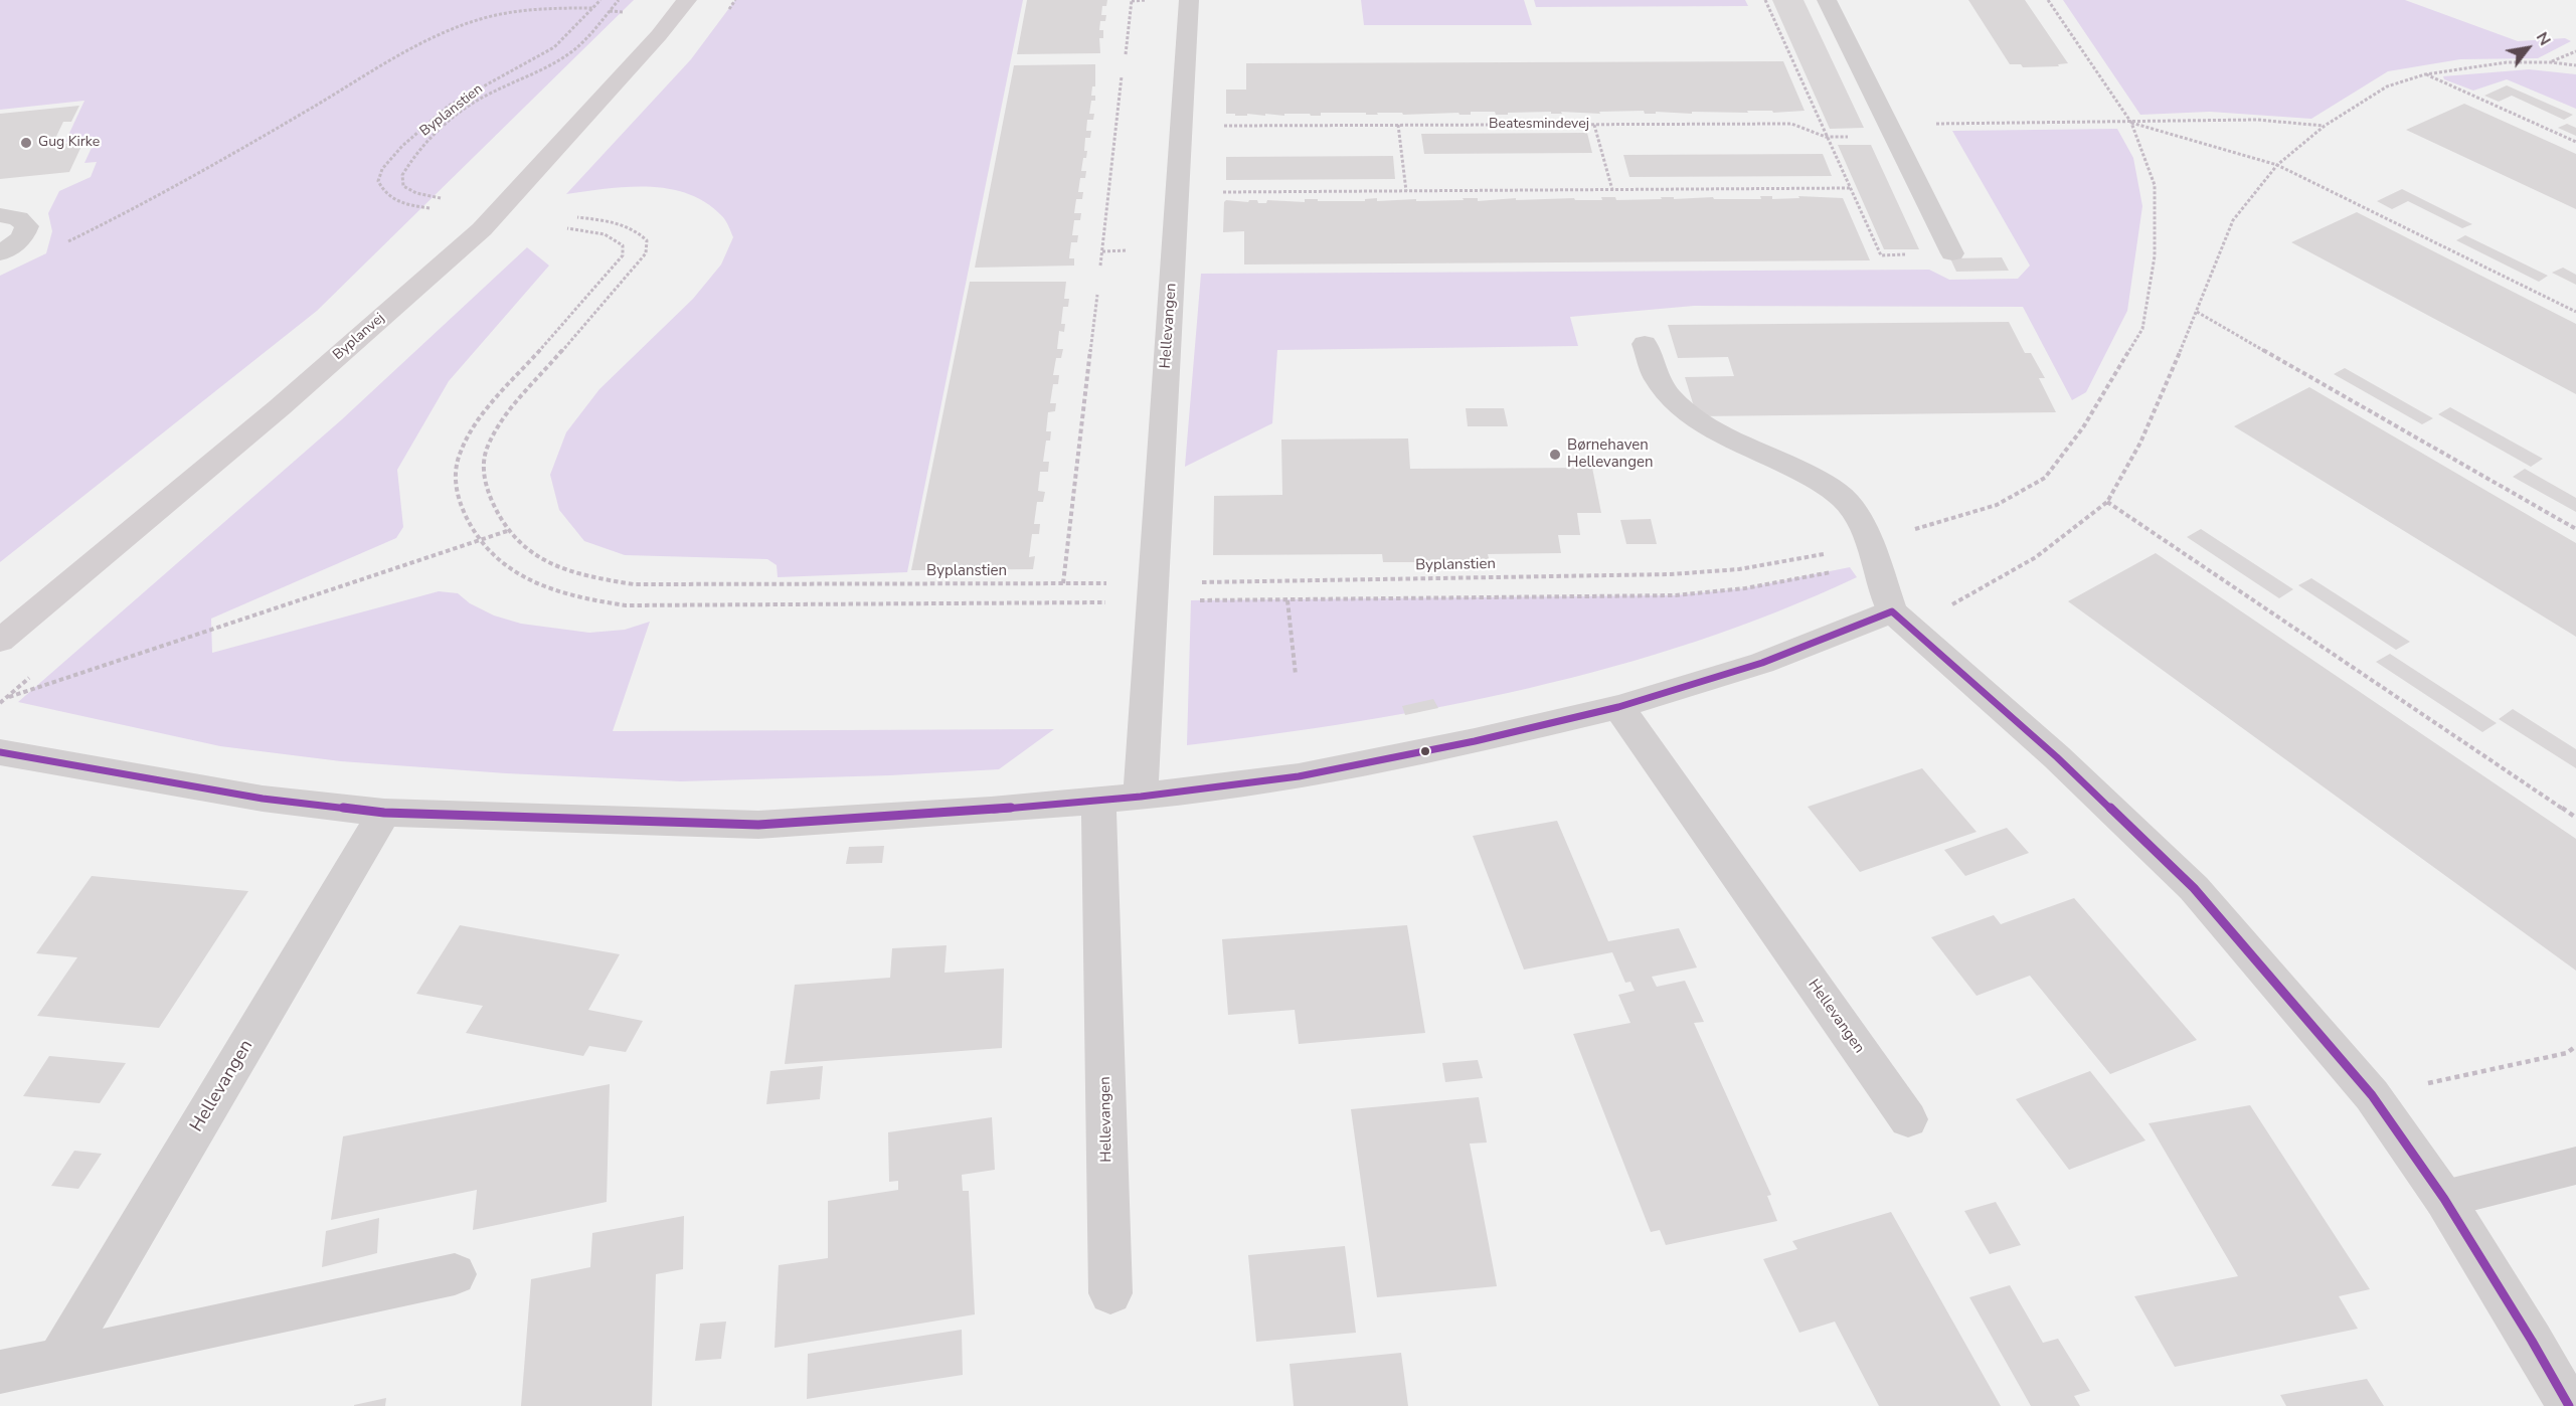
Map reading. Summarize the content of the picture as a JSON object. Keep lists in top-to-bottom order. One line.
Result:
{"streets":{"street":["Hellevangen","Byplanvej"],"path":["Byplanstien","Beatesmindevej"]},"crossings":[["Byplanstien","Hellevangen"],["Beatesmindevej","Hellevangen"]],"places":["Gug Kirke","Børnehaven Hellevangen"],"north":"top right"}
